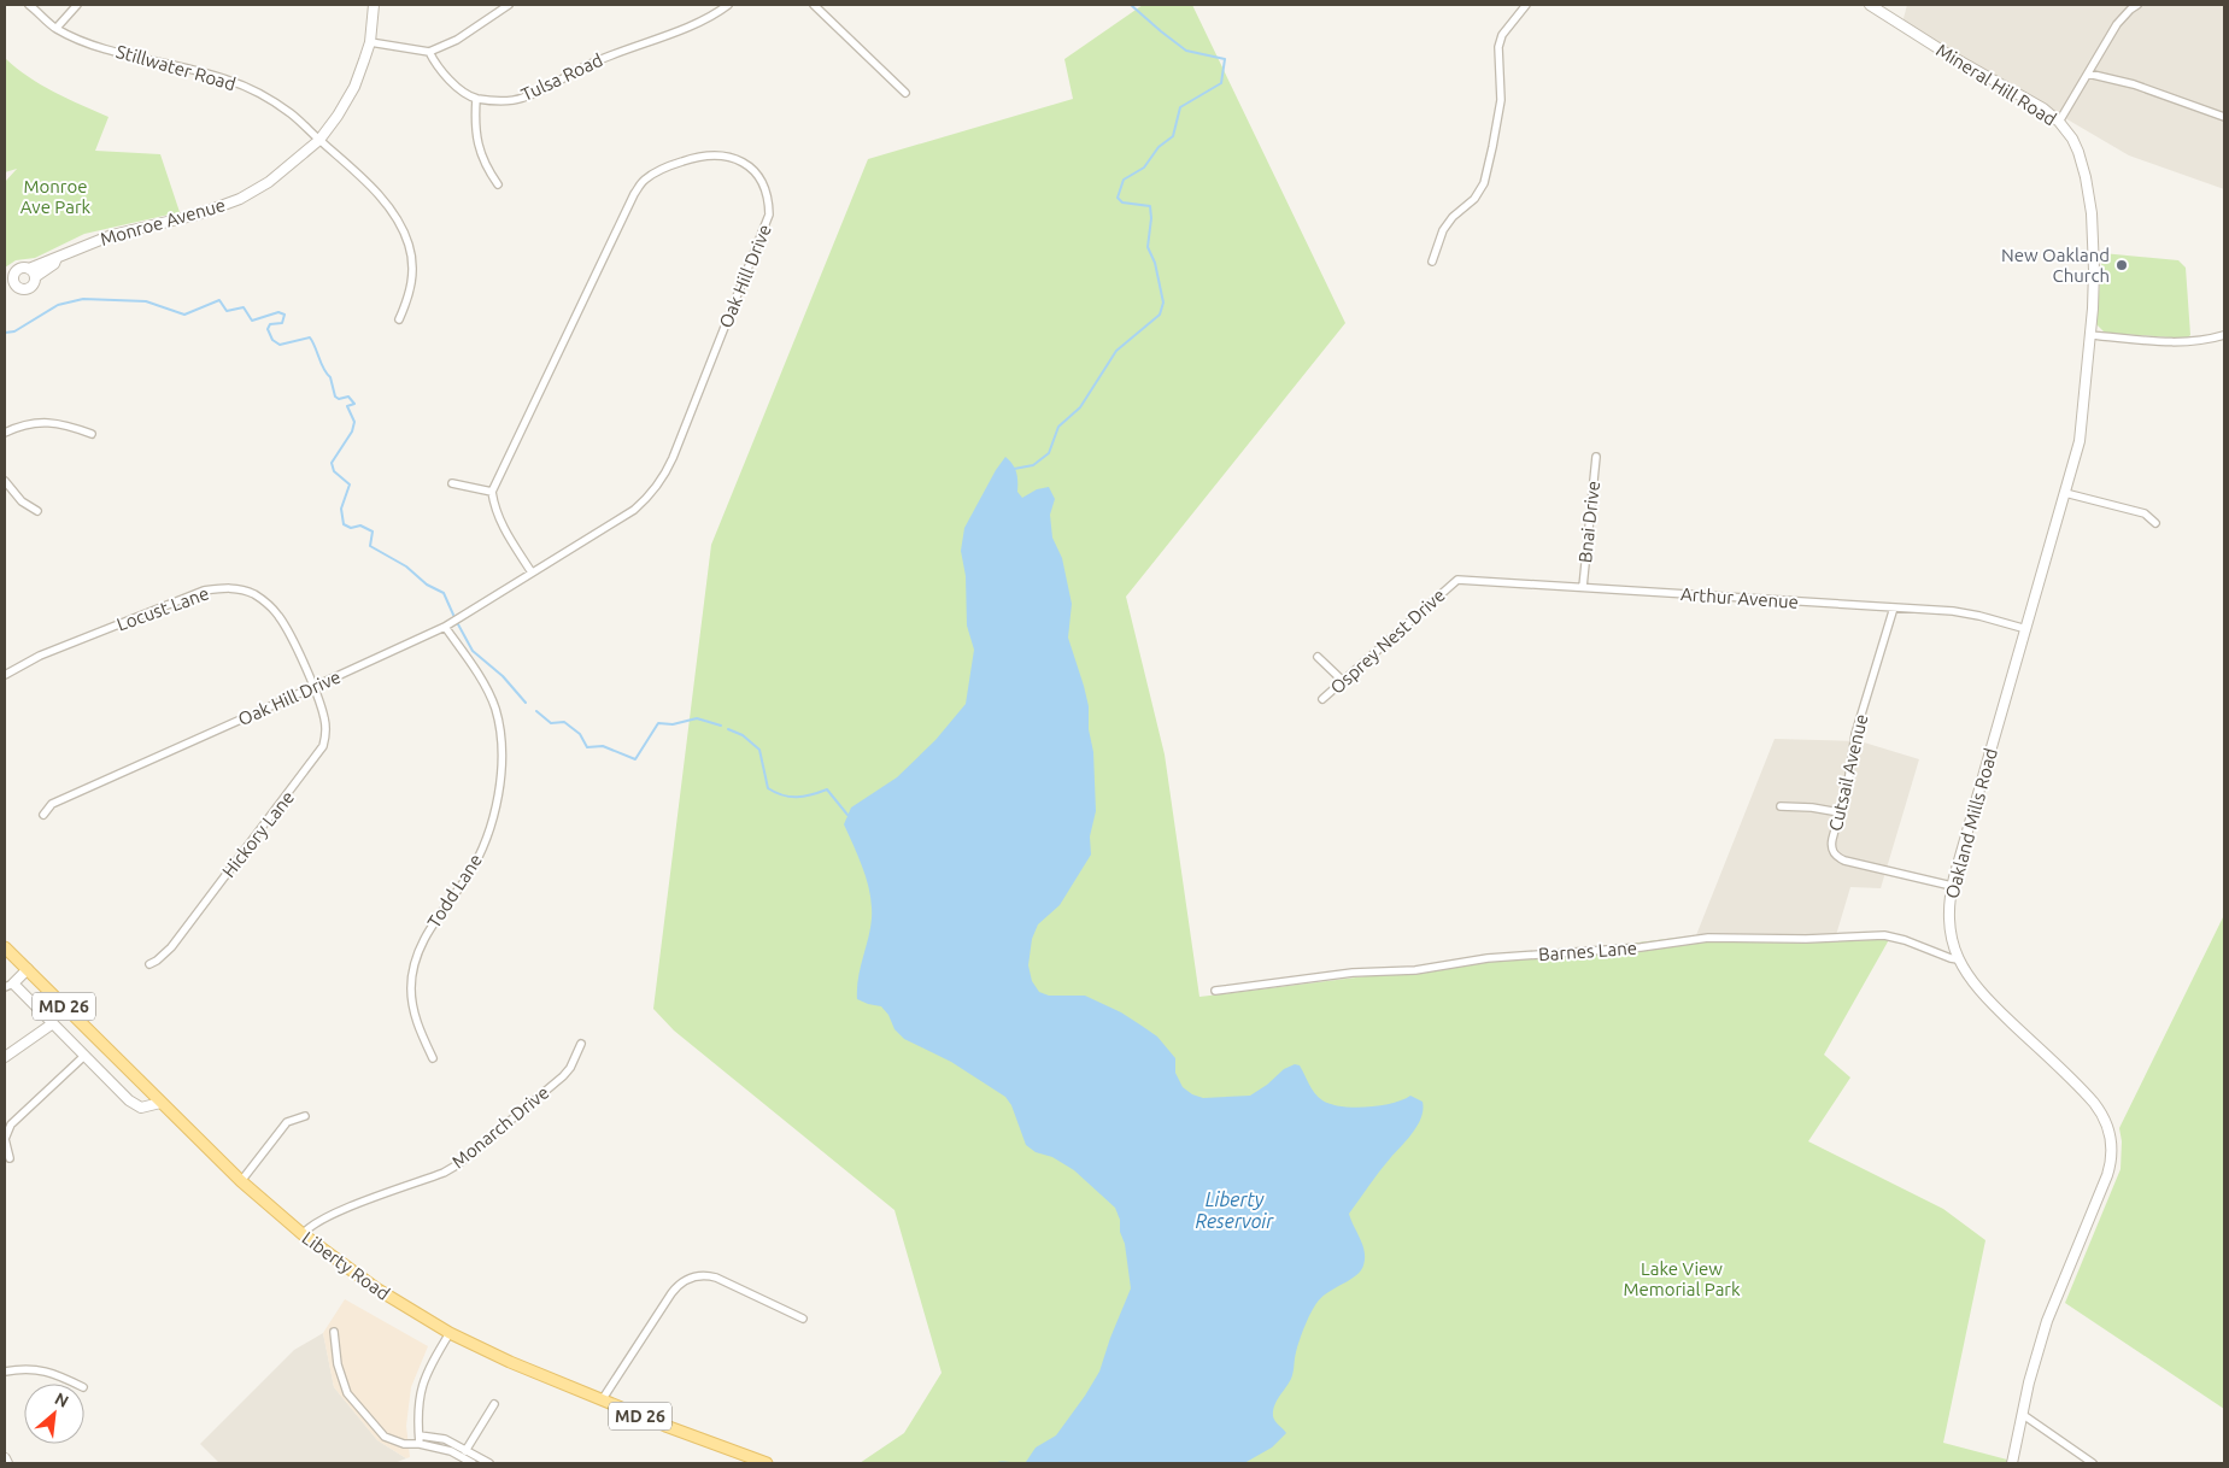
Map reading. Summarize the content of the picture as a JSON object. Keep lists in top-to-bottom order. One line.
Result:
{"streets":{"main road":["MD 26","Liberty Road"],"street":["Stillwater Road","Tulsa Road","Mineral Hill Road","Monroe Avenue","Oak Hill Drive","Bnai Drive","Arthur Avenue","Locust Lane","Osprey Nest Drive","Cutsail Avenue","Oakland Mills Road","Hickory Lane","Todd Lane","Barnes Lane","Monarch Drive"]},"crossings":[["Stillwater Road","Monroe Avenue"],["Mineral Hill Road","Oakland Mills Road"],["Oak Hill Drive","Locust Lane"],["Oak Hill Drive","Hickory Lane"],["Oak Hill Drive","Todd Lane"],["Bnai Drive","Arthur Avenue"],["Arthur Avenue","Osprey Nest Drive"],["Arthur Avenue","Cutsail Avenue"],["Arthur Avenue","Oakland Mills Road"],["Locust Lane","Hickory Lane"],["Cutsail Avenue","Oakland Mills Road"],["Oakland Mills Road","Barnes Lane"],["Monarch Drive","Liberty Road"]],"water":["Liberty Reservoir"],"parks":["Monroe Ave Park","Lake View Memorial Park"],"places":["New Oakland Church"],"north":"top right"}
